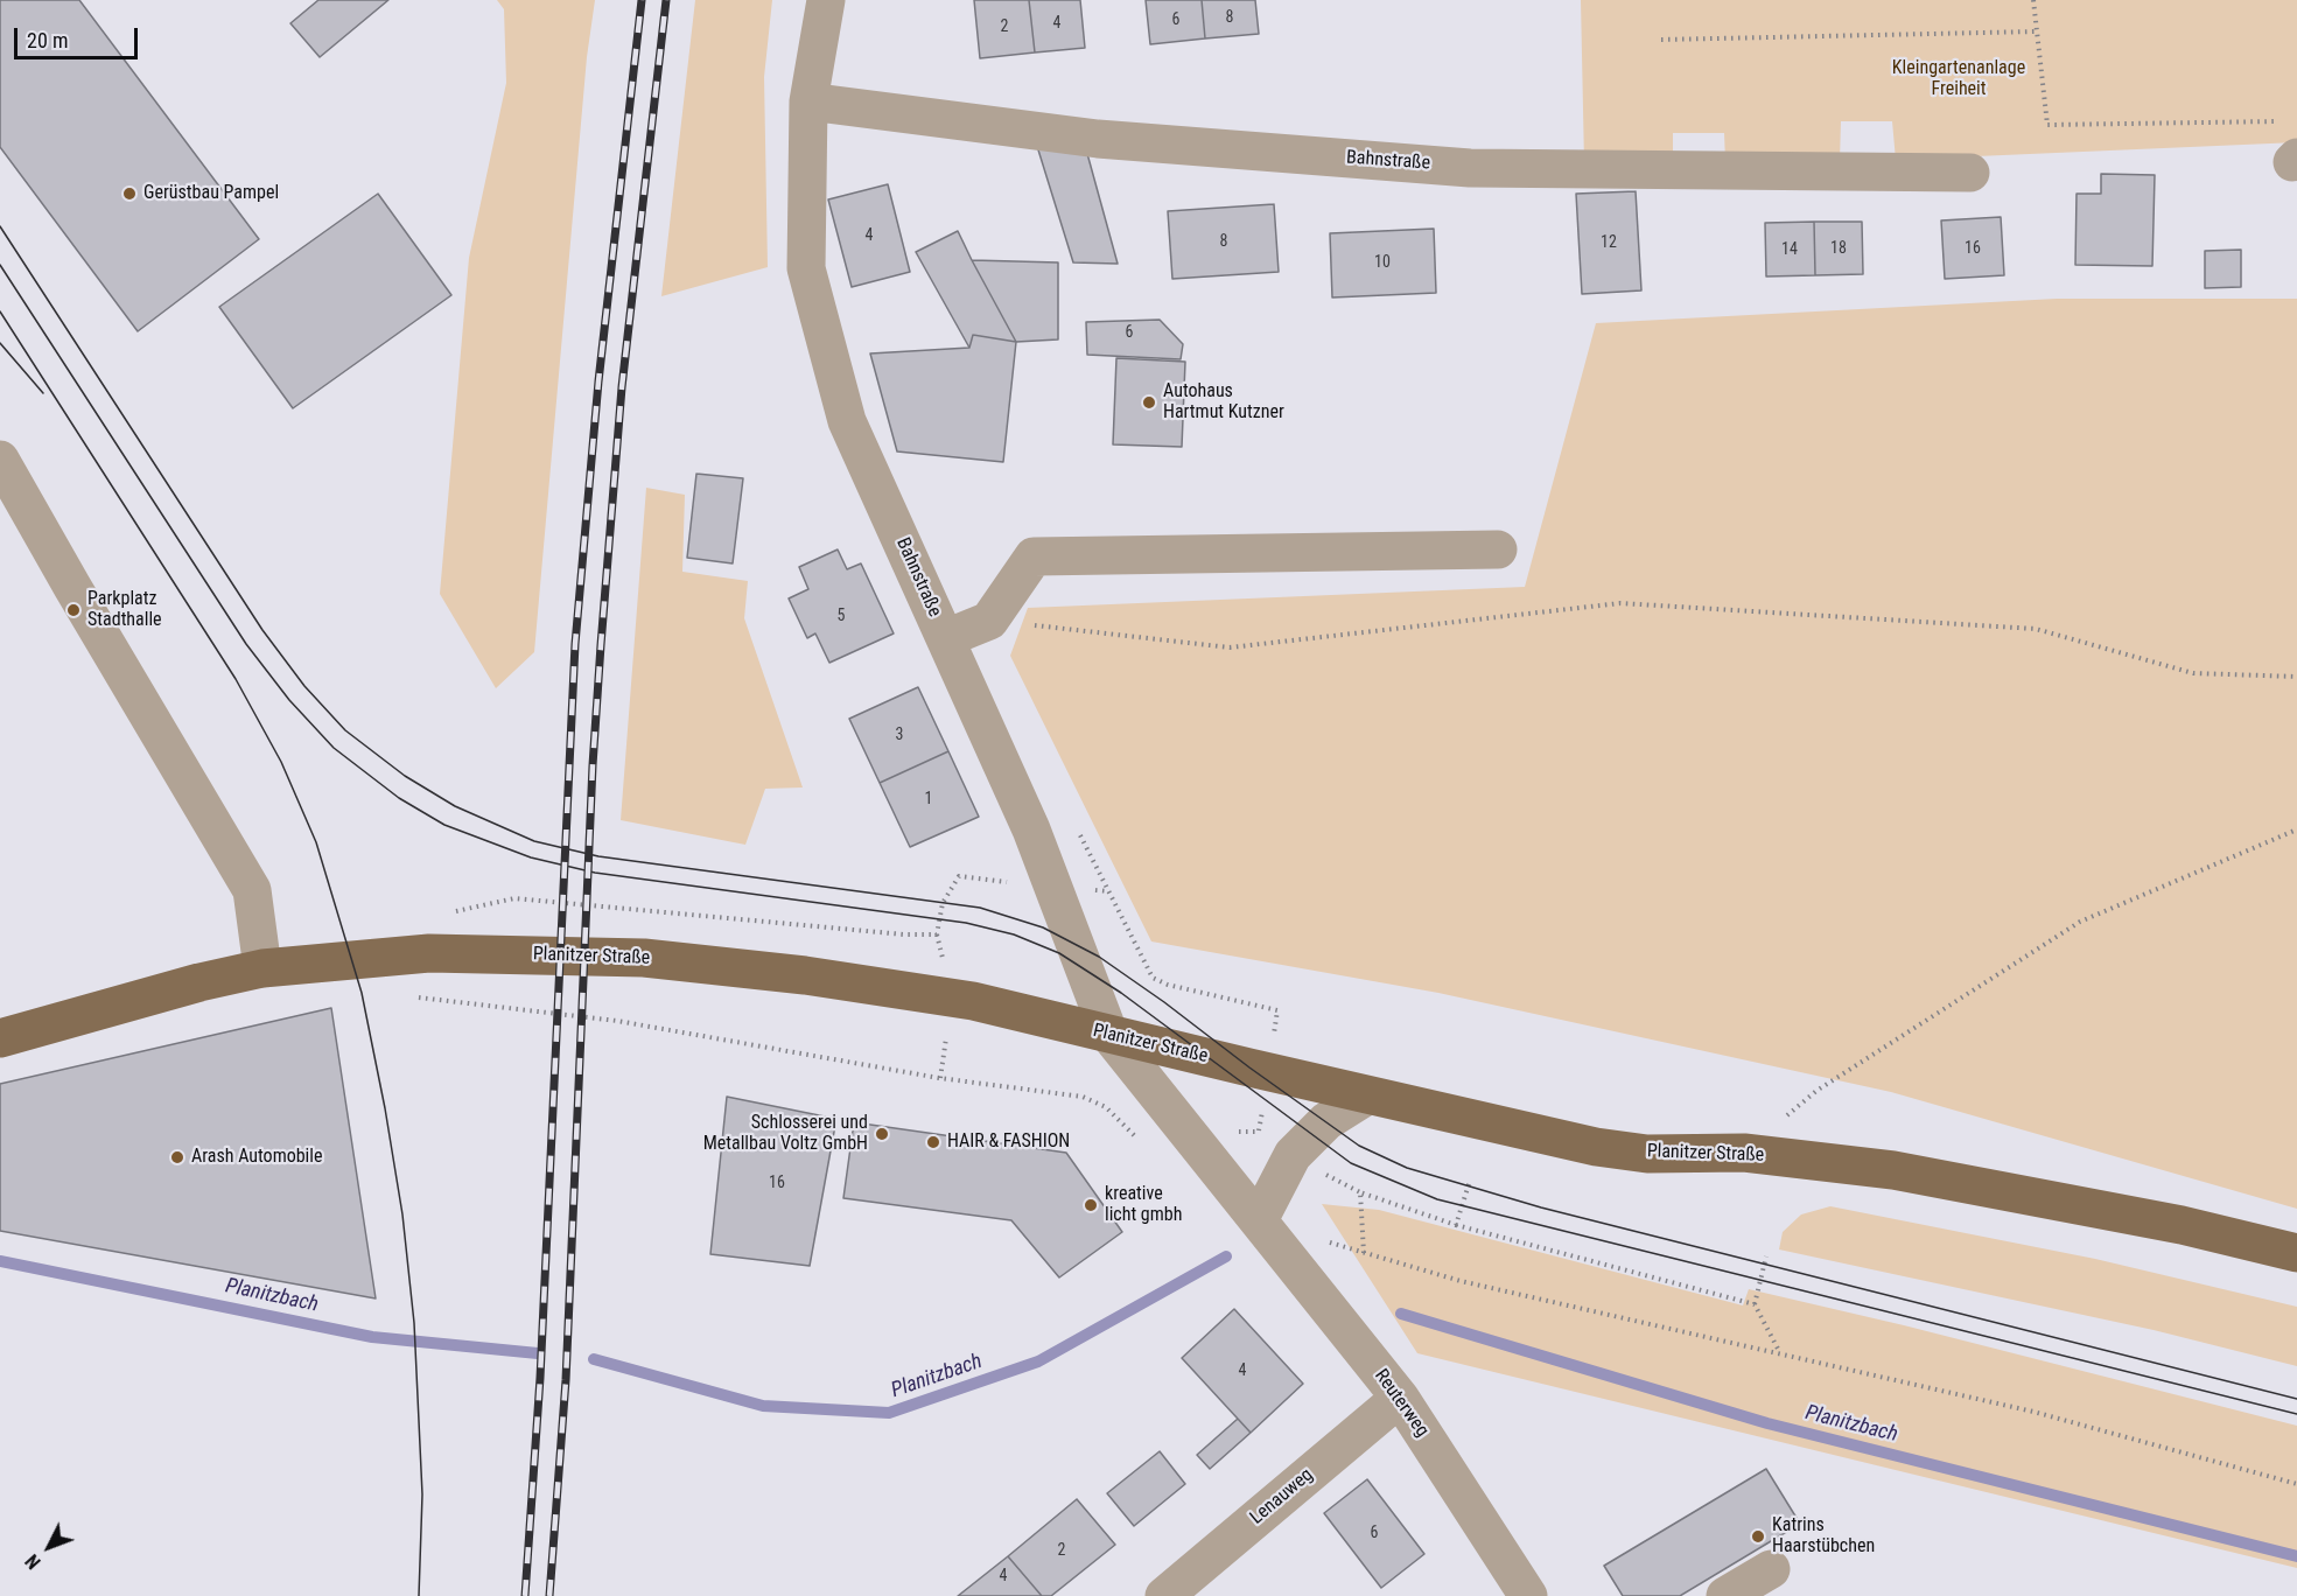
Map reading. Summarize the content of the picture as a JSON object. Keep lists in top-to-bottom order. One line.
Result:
{"streets":{"main road":["Planitzer Straße"],"street":["Bahnstraße","Reuterweg","Lenauweg"]},"crossings":[["Bahnstraße","Planitzer Straße"],["Bahnstraße","Reuterweg"],["Planitzer Straße","Reuterweg"],["Reuterweg","Lenauweg"]],"water":["Planitzbach"],"parks":["Kleingartenanlage Freiheit"],"places":["Gerüstbau Pampel","Autohaus Hartmut Kutzner","Parkplatz Stadthalle","Schlosserei und Metallbau Voltz GmbH","HAIR & FASHION","Arash Automobile","kreative licht gmbh","Katrins Haarstübchen"],"house_numbers":["8","6","4","2","4","8","12","18","16","14","10","6","5","3","1","16","4","6","2","4"],"scale_bar":"20 m","north":"bottom left"}
